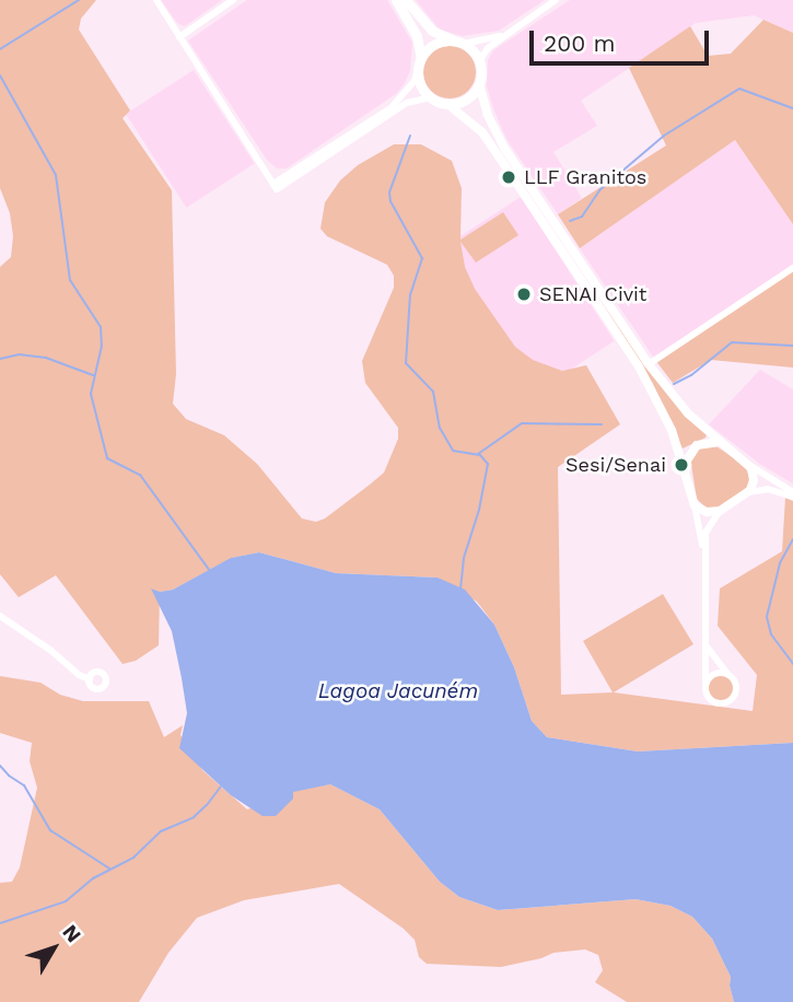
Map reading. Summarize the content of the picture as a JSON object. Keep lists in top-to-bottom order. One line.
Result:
{"water":["Lagoa Jacuném"],"places":["LLF Granitos","SENAI Civit","Sesi/Senai"],"scale_bar":"200 m","north":"top right"}
